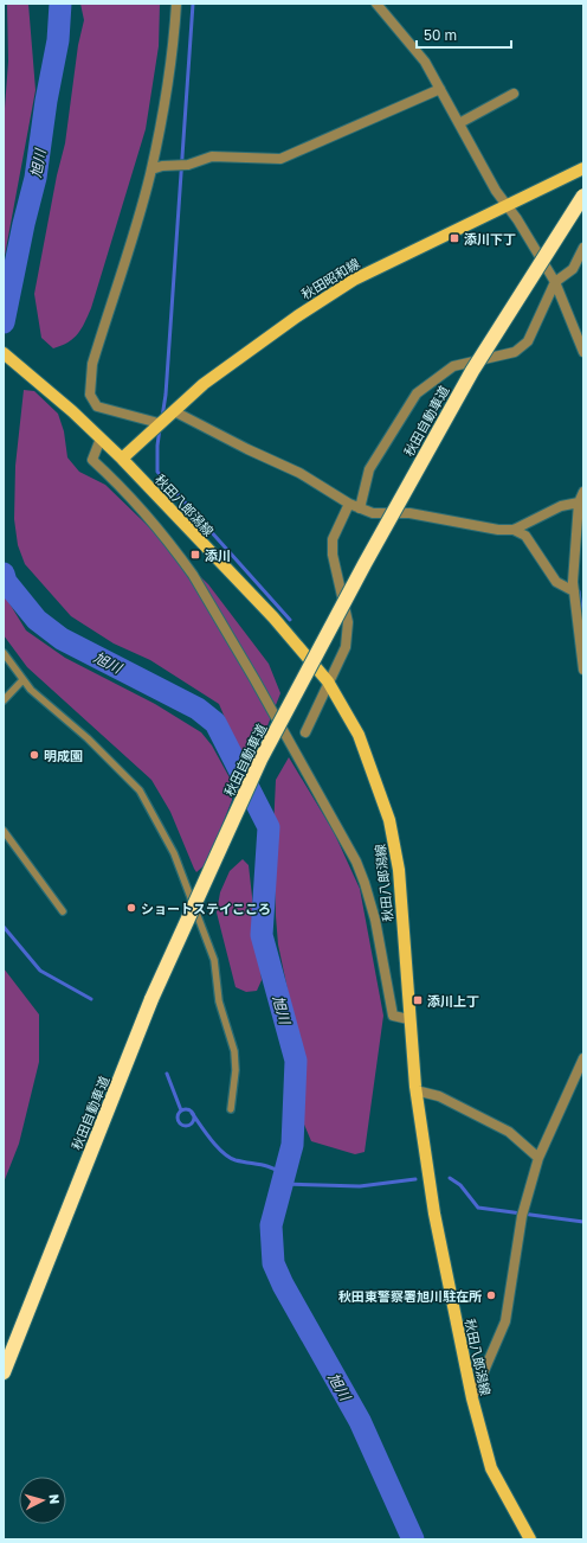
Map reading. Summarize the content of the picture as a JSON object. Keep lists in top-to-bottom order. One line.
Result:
{"streets":{"highway":["秋田自動車道"],"main road":["秋田昭和線","秋田八郎潟線"]},"crossings":[["秋田昭和線","秋田八郎潟線"]],"water":["旭川"],"places":{"transit":["添川下丁","添川","添川上丁"],"other":["明成園","ショートステイこころ","秋田東警察署旭川駐在所"]},"scale_bar":"50 m","north":"right"}
